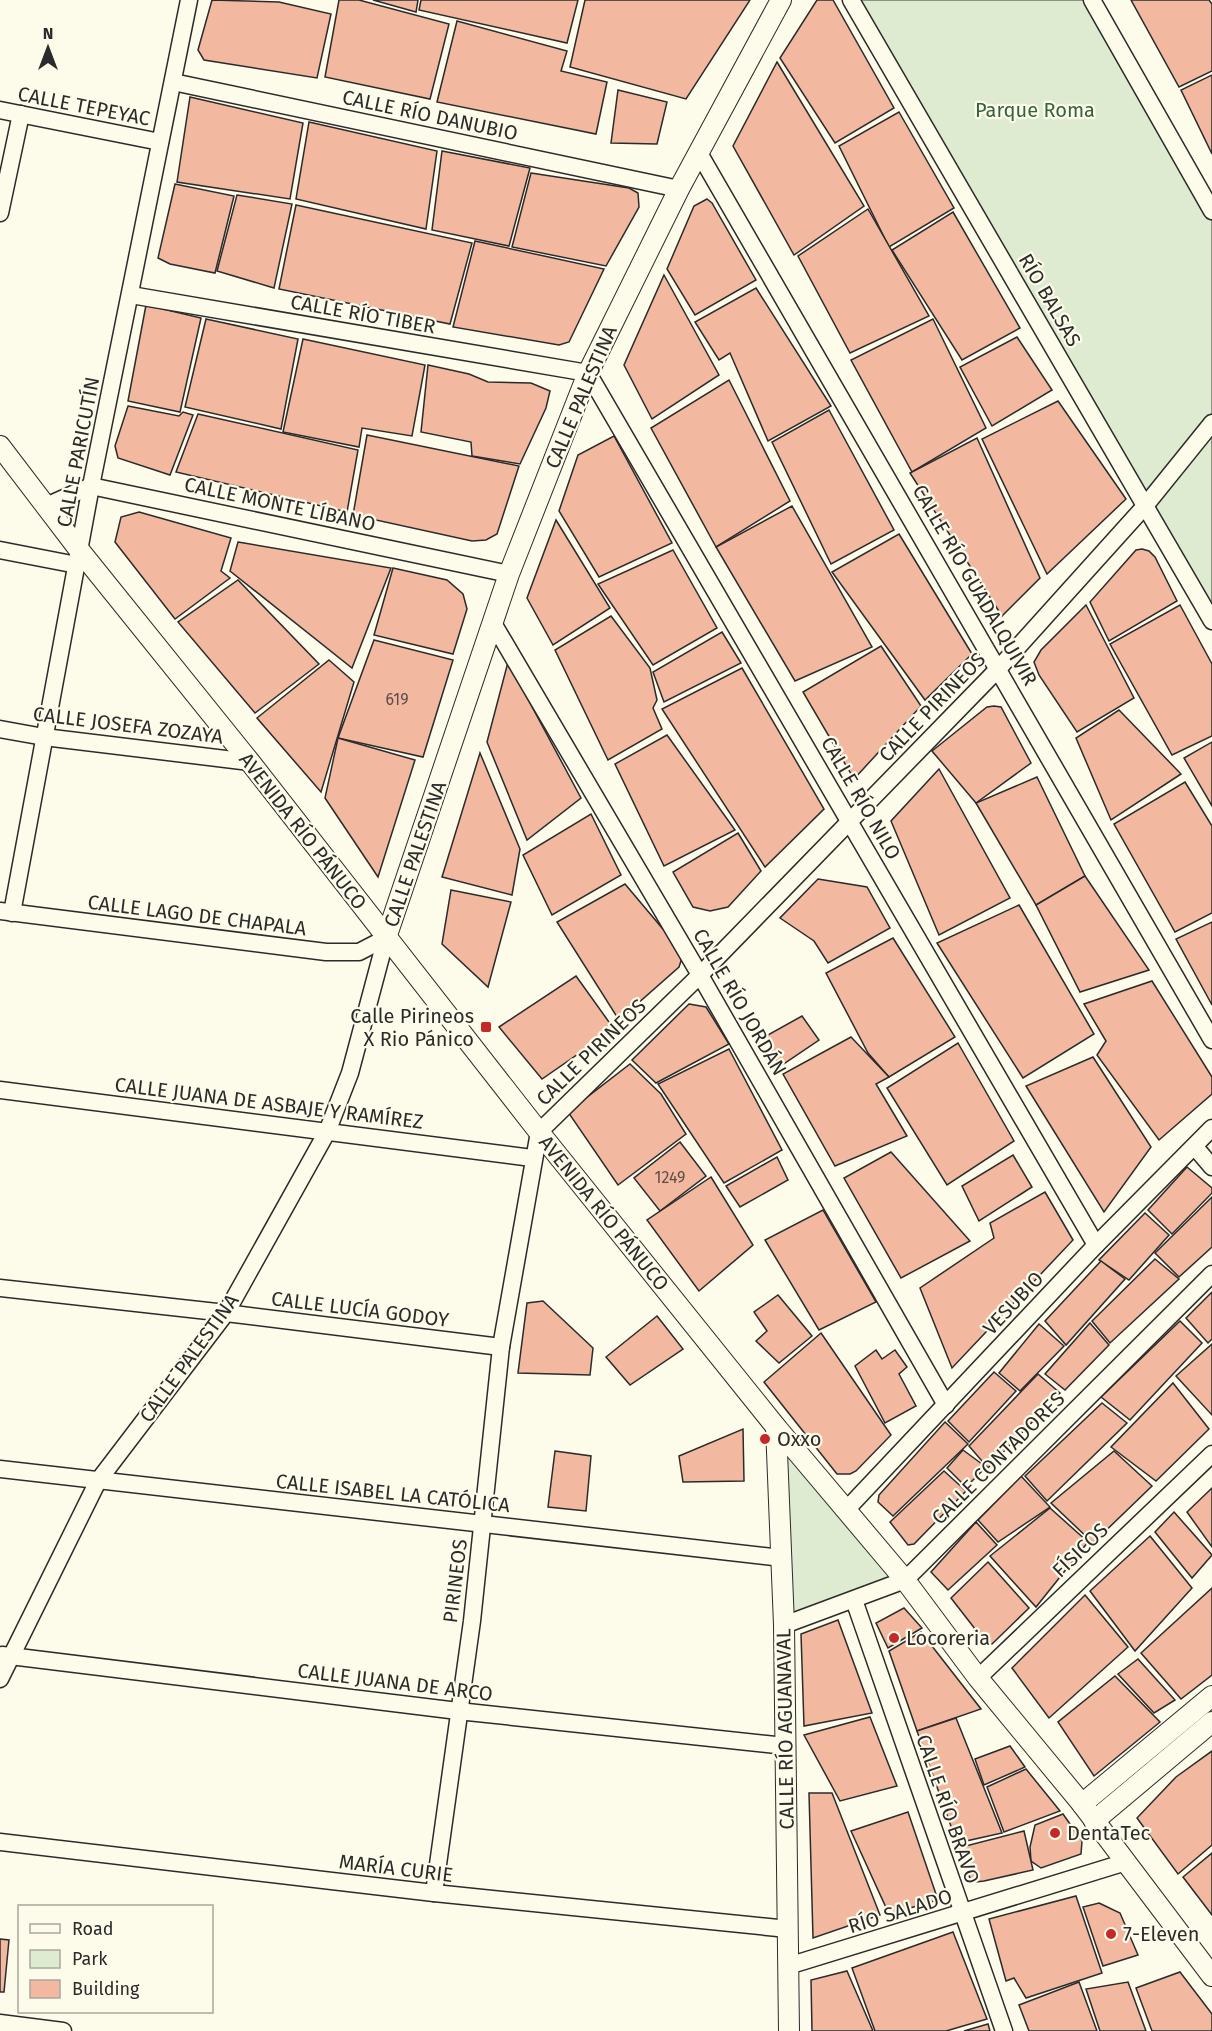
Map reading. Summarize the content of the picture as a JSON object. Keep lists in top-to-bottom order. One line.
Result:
{"streets":{"street":["CALLE TEPEYAC","CALLE RÍO DANUBIO","RÍO BALSAS","CALLE RÍO TIBER","CALLE PALESTINA","CALLE PARICUTÍN","CALLE MONTE LÍBANO","CALLE RÍO GUADALQUIVIR","CALLE PIRINEOS","CALLE JOSEFA ZOZAYA","CALLE RÍO NILO","AVENIDA RÍO PÁNUCO","CALLE LAGO DE CHAPALA","CALLE RÍO JORDÁN","CALLE JUANA DE ASBAJE Y RAMÍREZ","VESUBIO","CALLE LUCÍA GODOY","CALLE CONTADORES","CALLE ISABEL LA CATÓLICA","FÍSICOS","PIRINEOS","CALLE JUANA DE ARCO","CALLE RÍO AGUANAVAL","CALLE RÍO BRAVO","MARÍA CURIE","RÍO SALADO"]},"crossings":[["CALLE TEPEYAC","CALLE PARICUTÍN"],["CALLE RÍO DANUBIO","CALLE PALESTINA"],["CALLE RÍO DANUBIO","CALLE PARICUTÍN"],["RÍO BALSAS","CALLE PIRINEOS"],["CALLE RÍO TIBER","CALLE PALESTINA"],["CALLE RÍO TIBER","CALLE PARICUTÍN"],["CALLE RÍO TIBER","CALLE RÍO NILO"],["CALLE PALESTINA","CALLE MONTE LÍBANO"],["CALLE PALESTINA","CALLE RÍO GUADALQUIVIR"],["CALLE PALESTINA","CALLE RÍO NILO"],["CALLE PALESTINA","AVENIDA RÍO PÁNUCO"],["CALLE PALESTINA","CALLE LAGO DE CHAPALA"],["CALLE PALESTINA","CALLE RÍO JORDÁN"],["CALLE PALESTINA","CALLE JUANA DE ASBAJE Y RAMÍREZ"],["CALLE PALESTINA","CALLE LUCÍA GODOY"],["CALLE PALESTINA","CALLE ISABEL LA CATÓLICA"],["CALLE PALESTINA","CALLE JUANA DE ARCO"],["CALLE PARICUTÍN","CALLE MONTE LÍBANO"],["CALLE PARICUTÍN","CALLE JOSEFA ZOZAYA"],["CALLE PARICUTÍN","AVENIDA RÍO PÁNUCO"],["CALLE PARICUTÍN","CALLE LAGO DE CHAPALA"],["CALLE RÍO GUADALQUIVIR","CALLE PIRINEOS"],["CALLE PIRINEOS","CALLE RÍO NILO"],["CALLE PIRINEOS","AVENIDA RÍO PÁNUCO"],["CALLE PIRINEOS","CALLE RÍO JORDÁN"],["CALLE PIRINEOS","PIRINEOS"],["CALLE JOSEFA ZOZAYA","AVENIDA RÍO PÁNUCO"],["CALLE RÍO NILO","VESUBIO"],["AVENIDA RÍO PÁNUCO","CALLE LAGO DE CHAPALA"],["AVENIDA RÍO PÁNUCO","VESUBIO"],["AVENIDA RÍO PÁNUCO","CALLE CONTADORES"],["AVENIDA RÍO PÁNUCO","FÍSICOS"],["AVENIDA RÍO PÁNUCO","PIRINEOS"],["AVENIDA RÍO PÁNUCO","CALLE RÍO AGUANAVAL"],["AVENIDA RÍO PÁNUCO","RÍO SALADO"],["CALLE RÍO JORDÁN","VESUBIO"],["CALLE JUANA DE ASBAJE Y RAMÍREZ","PIRINEOS"],["CALLE LUCÍA GODOY","PIRINEOS"],["CALLE CONTADORES","CALLE RÍO AGUANAVAL"],["CALLE CONTADORES","CALLE RÍO BRAVO"],["CALLE ISABEL LA CATÓLICA","PIRINEOS"],["CALLE ISABEL LA CATÓLICA","CALLE RÍO AGUANAVAL"],["PIRINEOS","CALLE JUANA DE ARCO"],["PIRINEOS","MARÍA CURIE"],["CALLE JUANA DE ARCO","CALLE RÍO AGUANAVAL"],["CALLE RÍO AGUANAVAL","MARÍA CURIE"],["CALLE RÍO AGUANAVAL","RÍO SALADO"],["CALLE RÍO BRAVO","RÍO SALADO"]],"parks":["Parque Roma"],"places":{"transit":["Calle Pirineos X Rio Pánico"],"other":["Oxxo","Locoreria","DentaTec","7-Eleven"]},"house_numbers":["619","1249"],"legend":["Road","Park","Building"],"north":"top"}
